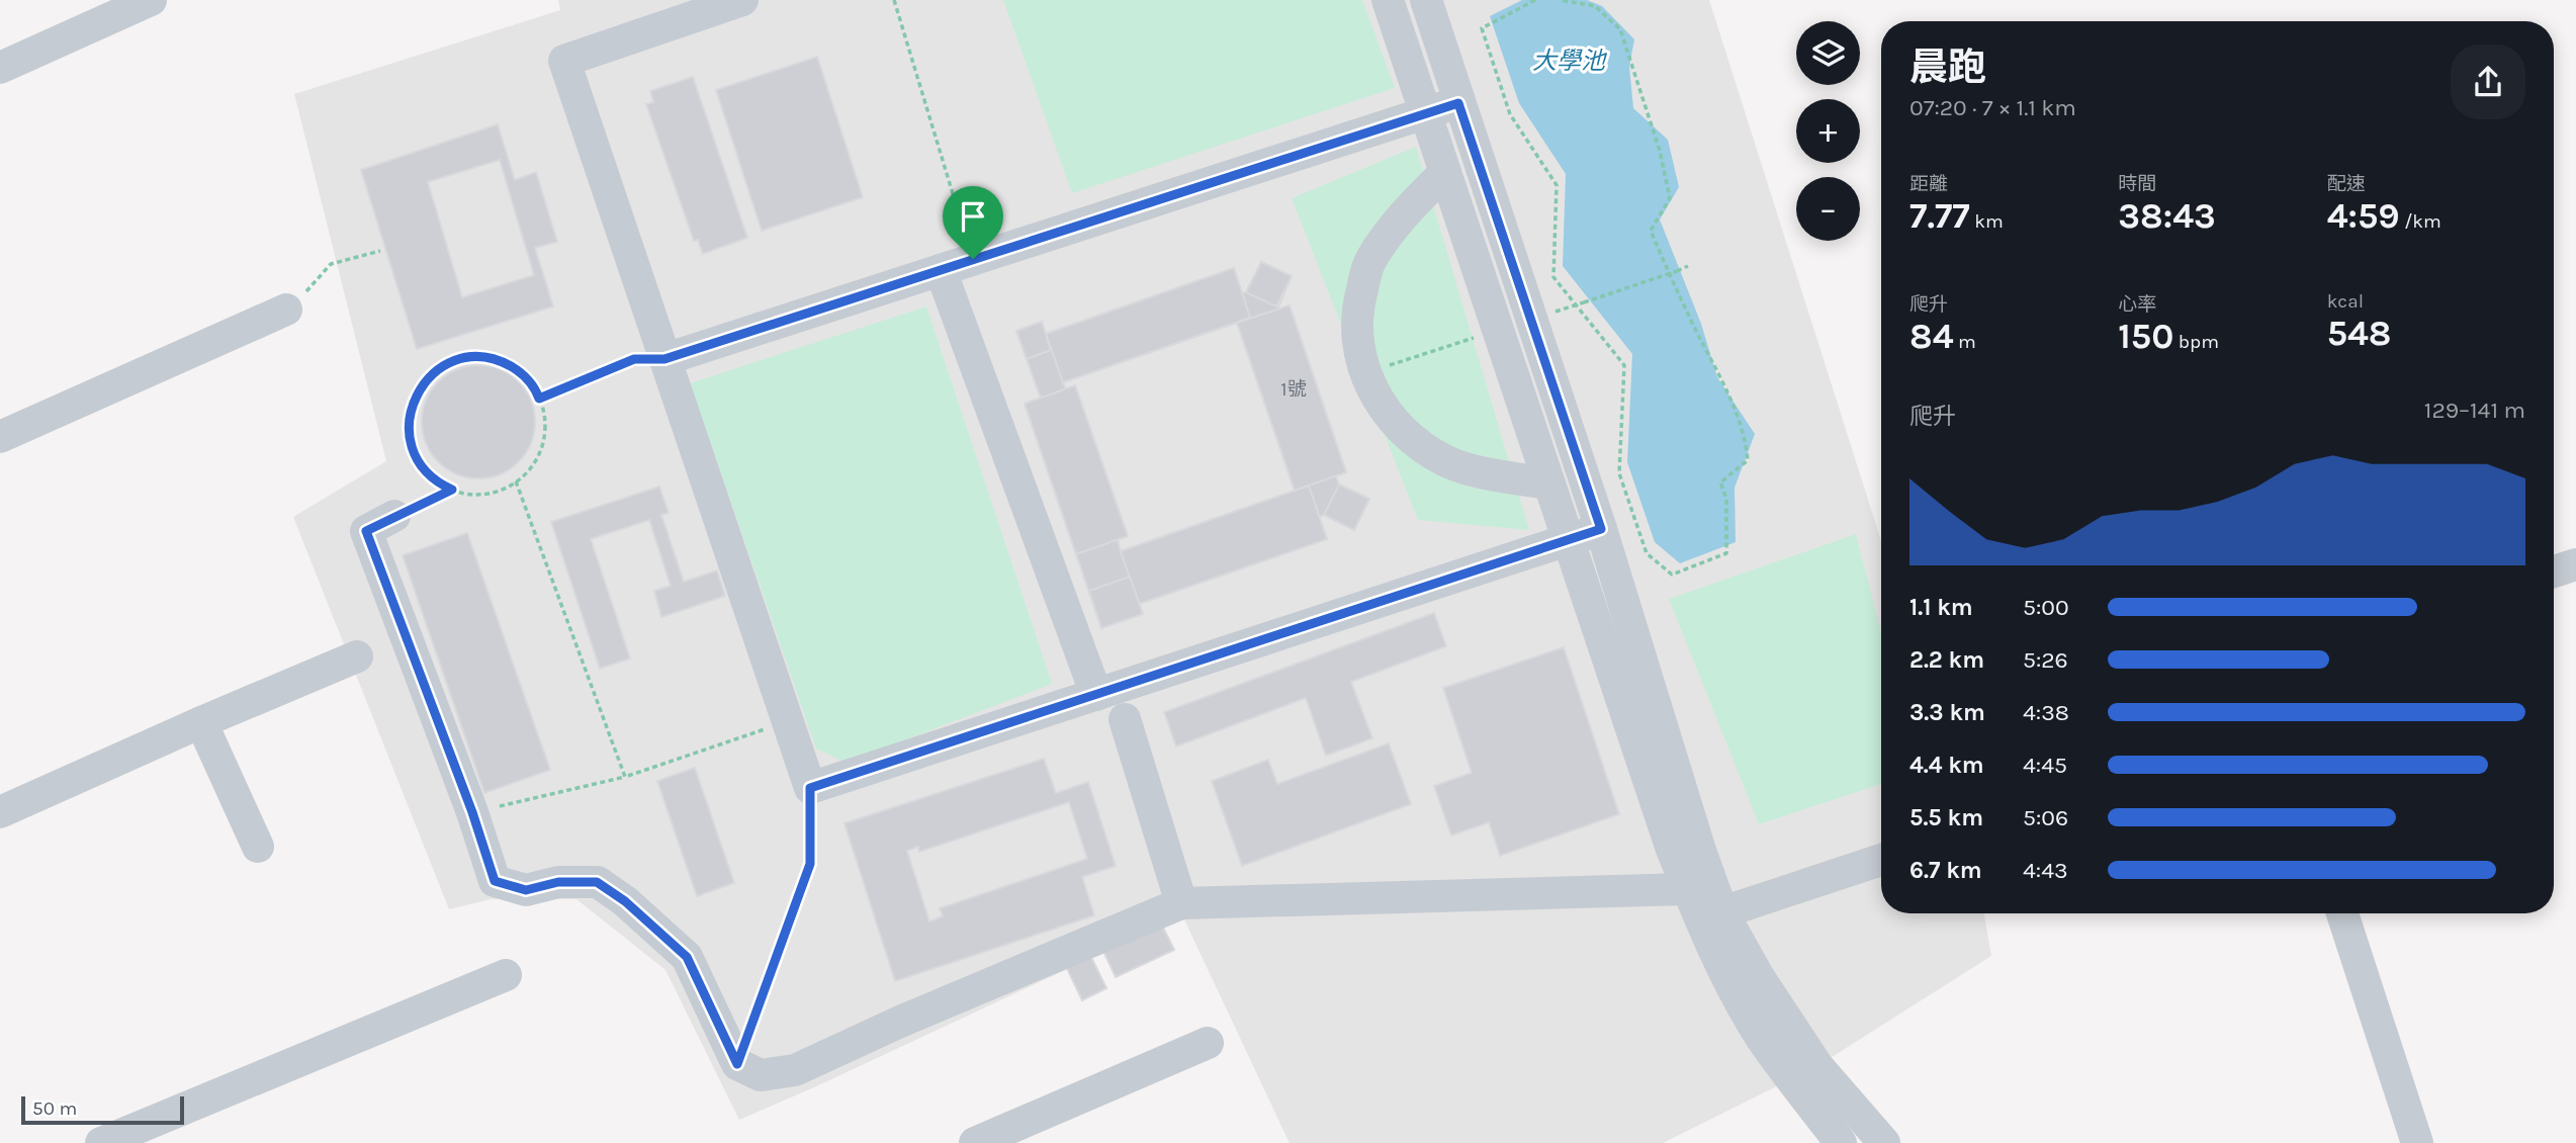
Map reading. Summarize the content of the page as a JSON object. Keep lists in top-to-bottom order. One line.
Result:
{"water":["大學池"],"house_numbers":["1號"],"scale_bar":"50 m","page":{"map_buttons":["+","−"],"heading":["晨跑","07:20 · 7 × 1.1 km"],"stats":[["距離","7.77 km"],["時間","38:43"],["配速","4:59 /km"],["爬升","84 m"],["心率","150 bpm"],["kcal","548"]],"chart":["爬升","129–141 m"],"list":[{"name":"1.1 km","note":"5:00"},{"name":"2.2 km","note":"5:26"},{"name":"3.3 km","note":"4:38"},{"name":"4.4 km","note":"4:45"},{"name":"5.5 km","note":"5:06"},{"name":"6.7 km","note":"4:43"}],"scale":"50 m"}}
